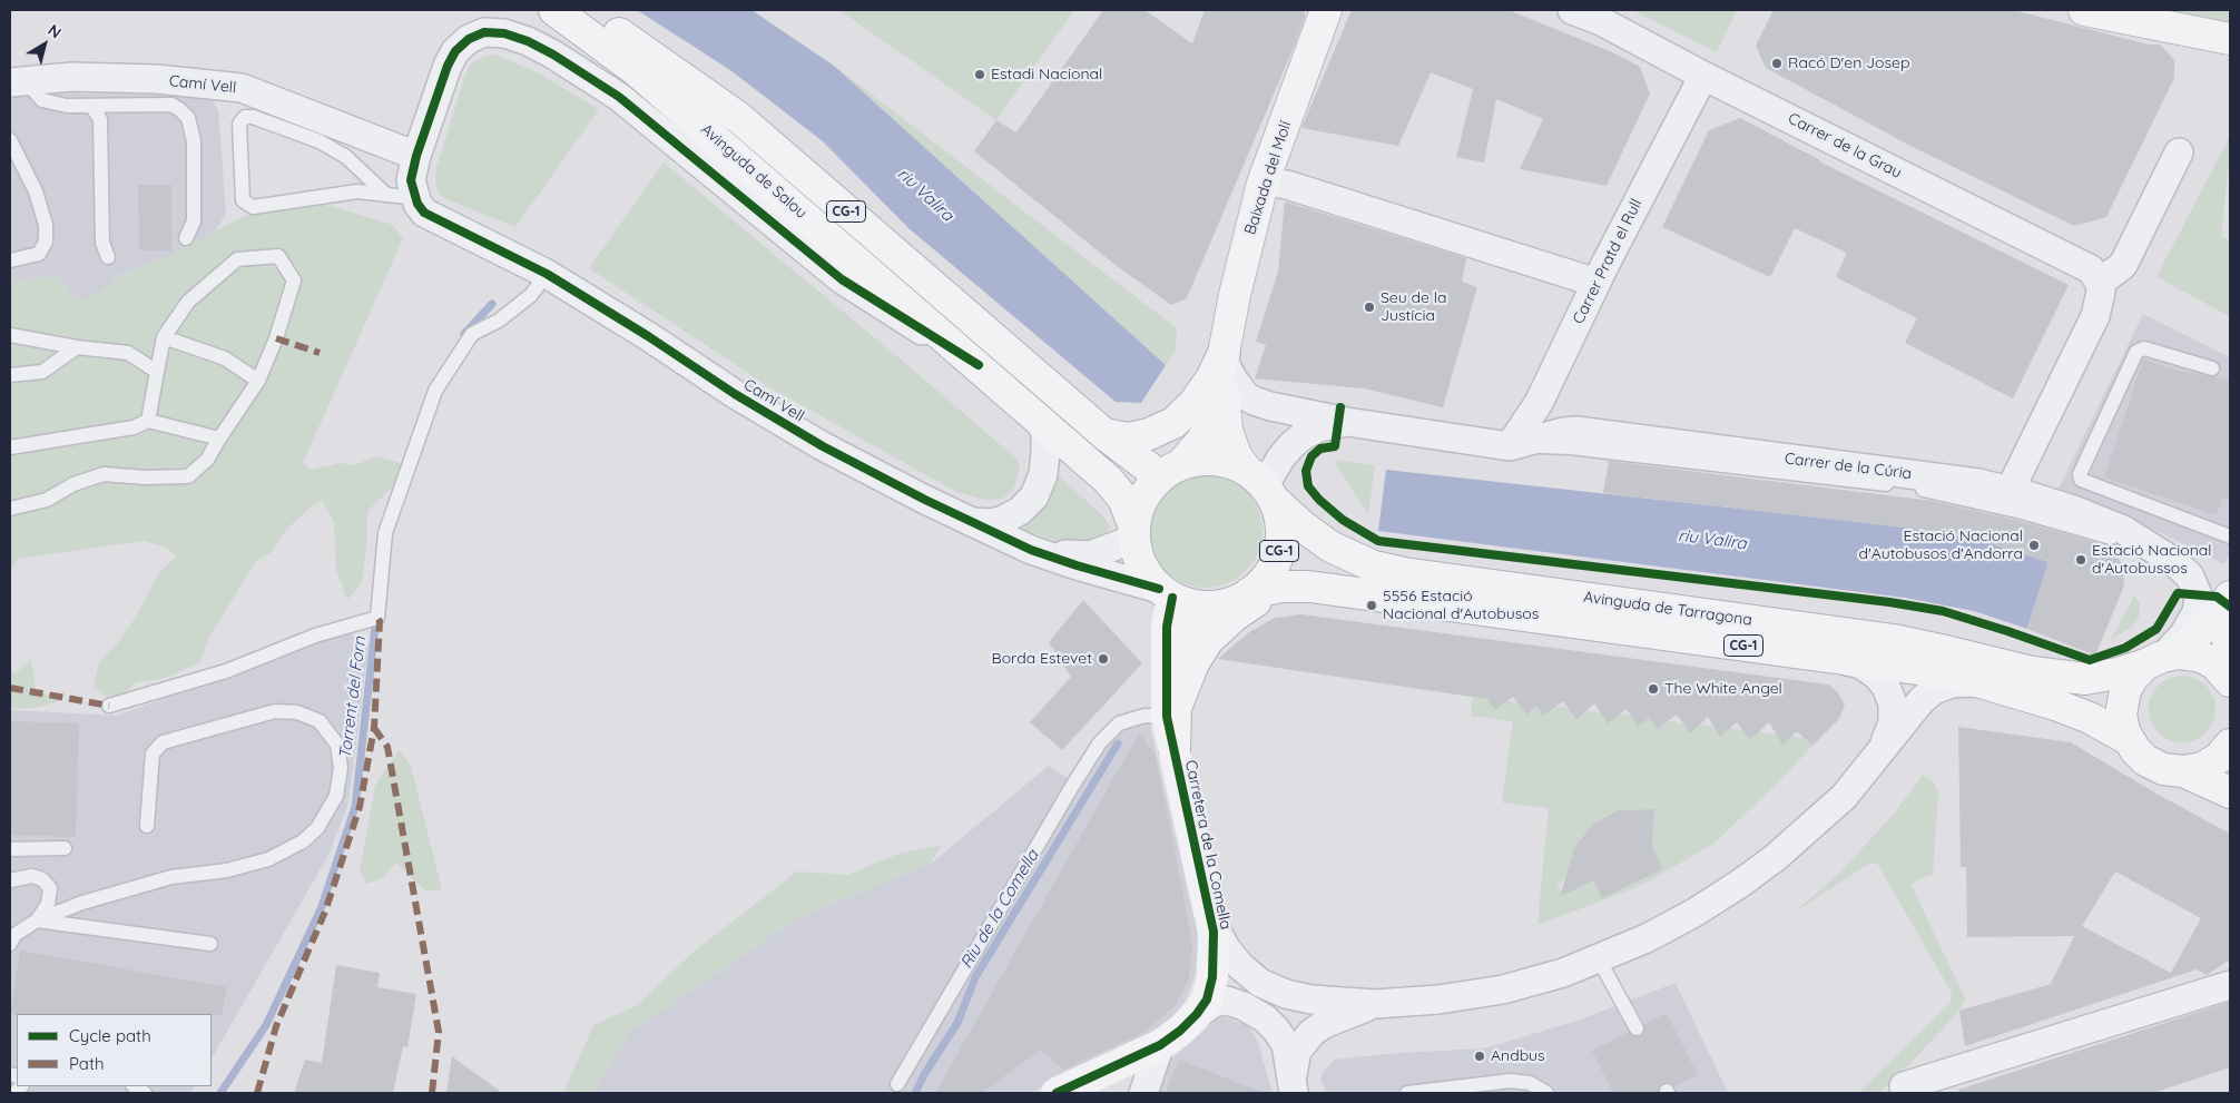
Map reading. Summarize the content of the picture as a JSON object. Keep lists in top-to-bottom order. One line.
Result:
{"streets":{"main road":["Avinguda de Salou","Baixada del Molí","CG-1","Avinguda de Tarragona","Carretera de la Comella"],"street":["Camí Vell","Carrer de la Grau","Carrer Pratd el Rull","Carrer de la Cúria"]},"crossings":[["Camí Vell","Avinguda de Salou"],["Camí Vell","Baixada del Molí"],["Camí Vell","CG-1"],["Camí Vell","Carrer de la Cúria"],["Camí Vell","Avinguda de Tarragona"],["Carrer de la Grau","Carrer Pratd el Rull"],["Avinguda de Salou","Baixada del Molí"],["Avinguda de Salou","CG-1"],["Avinguda de Salou","Carrer de la Cúria"],["Avinguda de Salou","Avinguda de Tarragona"],["Baixada del Molí","CG-1"],["Baixada del Molí","Carrer de la Cúria"],["Baixada del Molí","Avinguda de Tarragona"],["CG-1","Carrer de la Cúria"],["CG-1","Avinguda de Tarragona"],["Carrer Pratd el Rull","Carrer de la Cúria"],["Carrer de la Cúria","Avinguda de Tarragona"]],"water":["riu Valira","Torrent del Forn","Riu de la Comella"],"places":["Racó D'en Josep","Estadi Nacional","Seu de la Justícia","Estació Nacional d'Autobusos d'Andorra","Estació Nacional d'Autobussos","5556 Estació Nacional d'Autobusos","Borda Estevet","The White Angel","Andbus"],"legend":["Cycle path","Path"],"north":"top right"}
